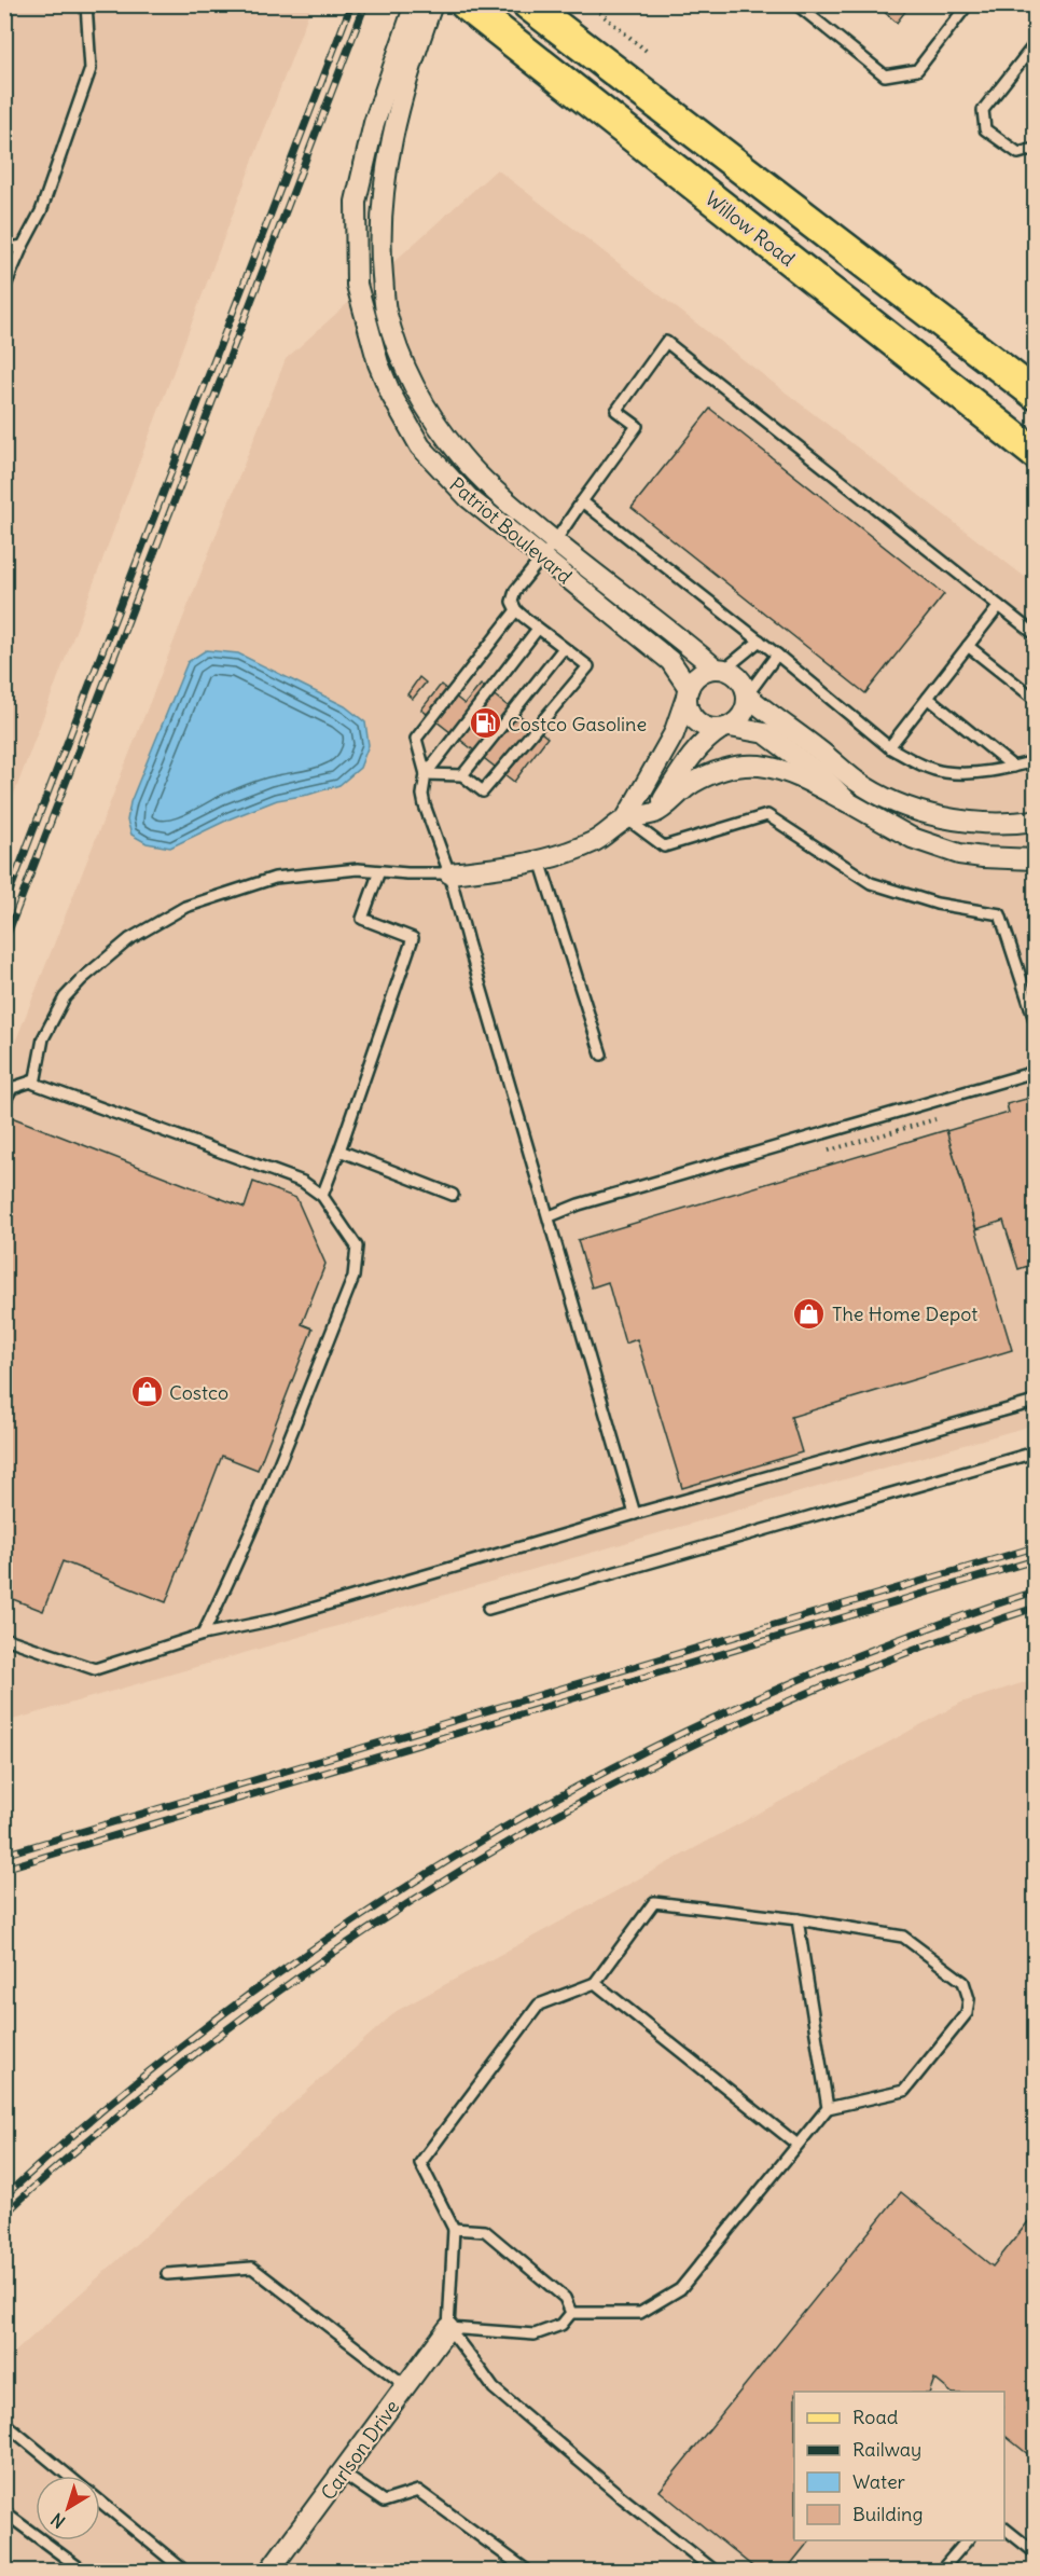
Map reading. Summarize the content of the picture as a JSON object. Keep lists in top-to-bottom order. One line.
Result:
{"streets":{"main road":["Willow Road"],"street":["Patriot Boulevard","Carlson Drive"]},"places":{"fuel station":["Costco Gasoline"],"shop":["The Home Depot","Costco"]},"legend":["Road","Railway","Water","Building"],"north":"bottom left"}
